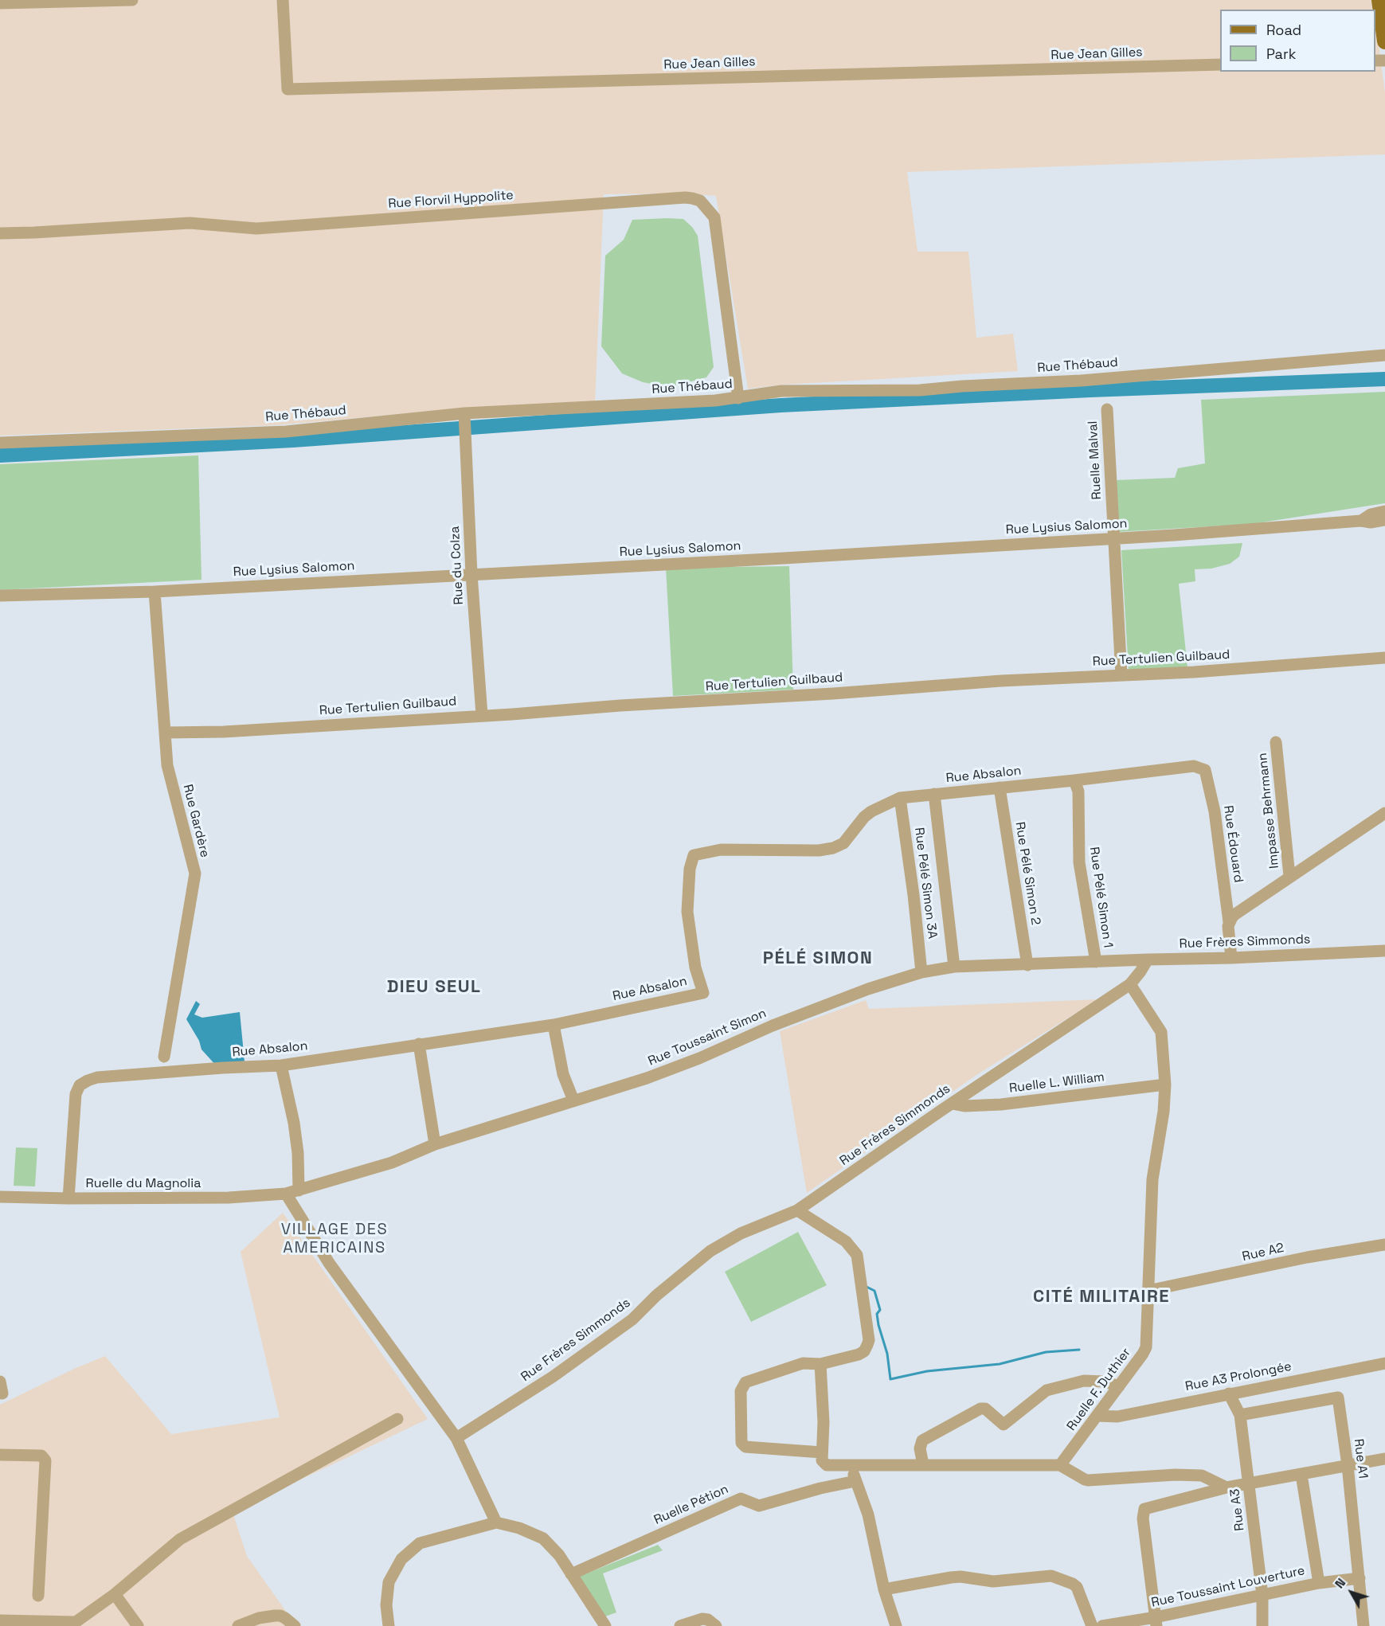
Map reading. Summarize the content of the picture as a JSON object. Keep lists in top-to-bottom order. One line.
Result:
{"streets":{"street":["Rue Jean Gilles","Rue Florvil Hyppolite","Rue Thébaud","Ruelle Malval","Rue Lysius Salomon","Rue du Colza","Rue Tertulien Guilbaud","Rue Absalon","Impasse Behrmann","Rue Gardère","Rue Édouard","Rue Pélé Simon 2","Rue Pélé Simon 3A","Rue Pélé Simon 1","Rue Frères Simmonds","Rue Toussaint Simon","Ruelle L. William","Ruelle du Magnolia","Rue A2","Rue A3 Prolongée","Ruelle F. Duthier","Rue A1","Ruelle Pétion","Rue A3","Rue Toussaint Louverture"]},"crossings":[["Rue Florvil Hyppolite","Rue Thébaud"],["Rue Thébaud","Rue du Colza"],["Ruelle Malval","Rue Lysius Salomon"],["Ruelle Malval","Rue Tertulien Guilbaud"],["Rue Lysius Salomon","Rue du Colza"],["Rue Lysius Salomon","Rue Gardère"],["Rue du Colza","Rue Tertulien Guilbaud"],["Rue Tertulien Guilbaud","Rue Gardère"],["Rue Absalon","Rue Édouard"],["Rue Absalon","Rue Pélé Simon 2"],["Rue Absalon","Rue Pélé Simon 3A"],["Rue Absalon","Rue Pélé Simon 1"],["Rue Absalon","Ruelle du Magnolia"],["Rue Édouard","Rue Frères Simmonds"],["Rue Pélé Simon 2","Rue Toussaint Simon"],["Rue Pélé Simon 3A","Rue Toussaint Simon"],["Rue Pélé Simon 1","Rue Toussaint Simon"],["Rue Frères Simmonds","Rue Toussaint Simon"],["Rue Frères Simmonds","Ruelle L. William"],["Rue Frères Simmonds","Ruelle F. Duthier"],["Rue Toussaint Simon","Ruelle du Magnolia"],["Ruelle L. William","Ruelle F. Duthier"],["Rue A2","Ruelle F. Duthier"],["Rue A3 Prolongée","Ruelle F. Duthier"],["Rue A3 Prolongée","Rue A3"],["Rue A1","Rue A3"],["Rue A1","Rue Toussaint Louverture"],["Rue A3","Rue Toussaint Louverture"]],"districts":["PÉLÉ SIMON","DIEU SEUL","VILLAGE DES AMERICAINS","CITÉ MILITAIRE"],"legend":["Road","Park"],"north":"top left"}
